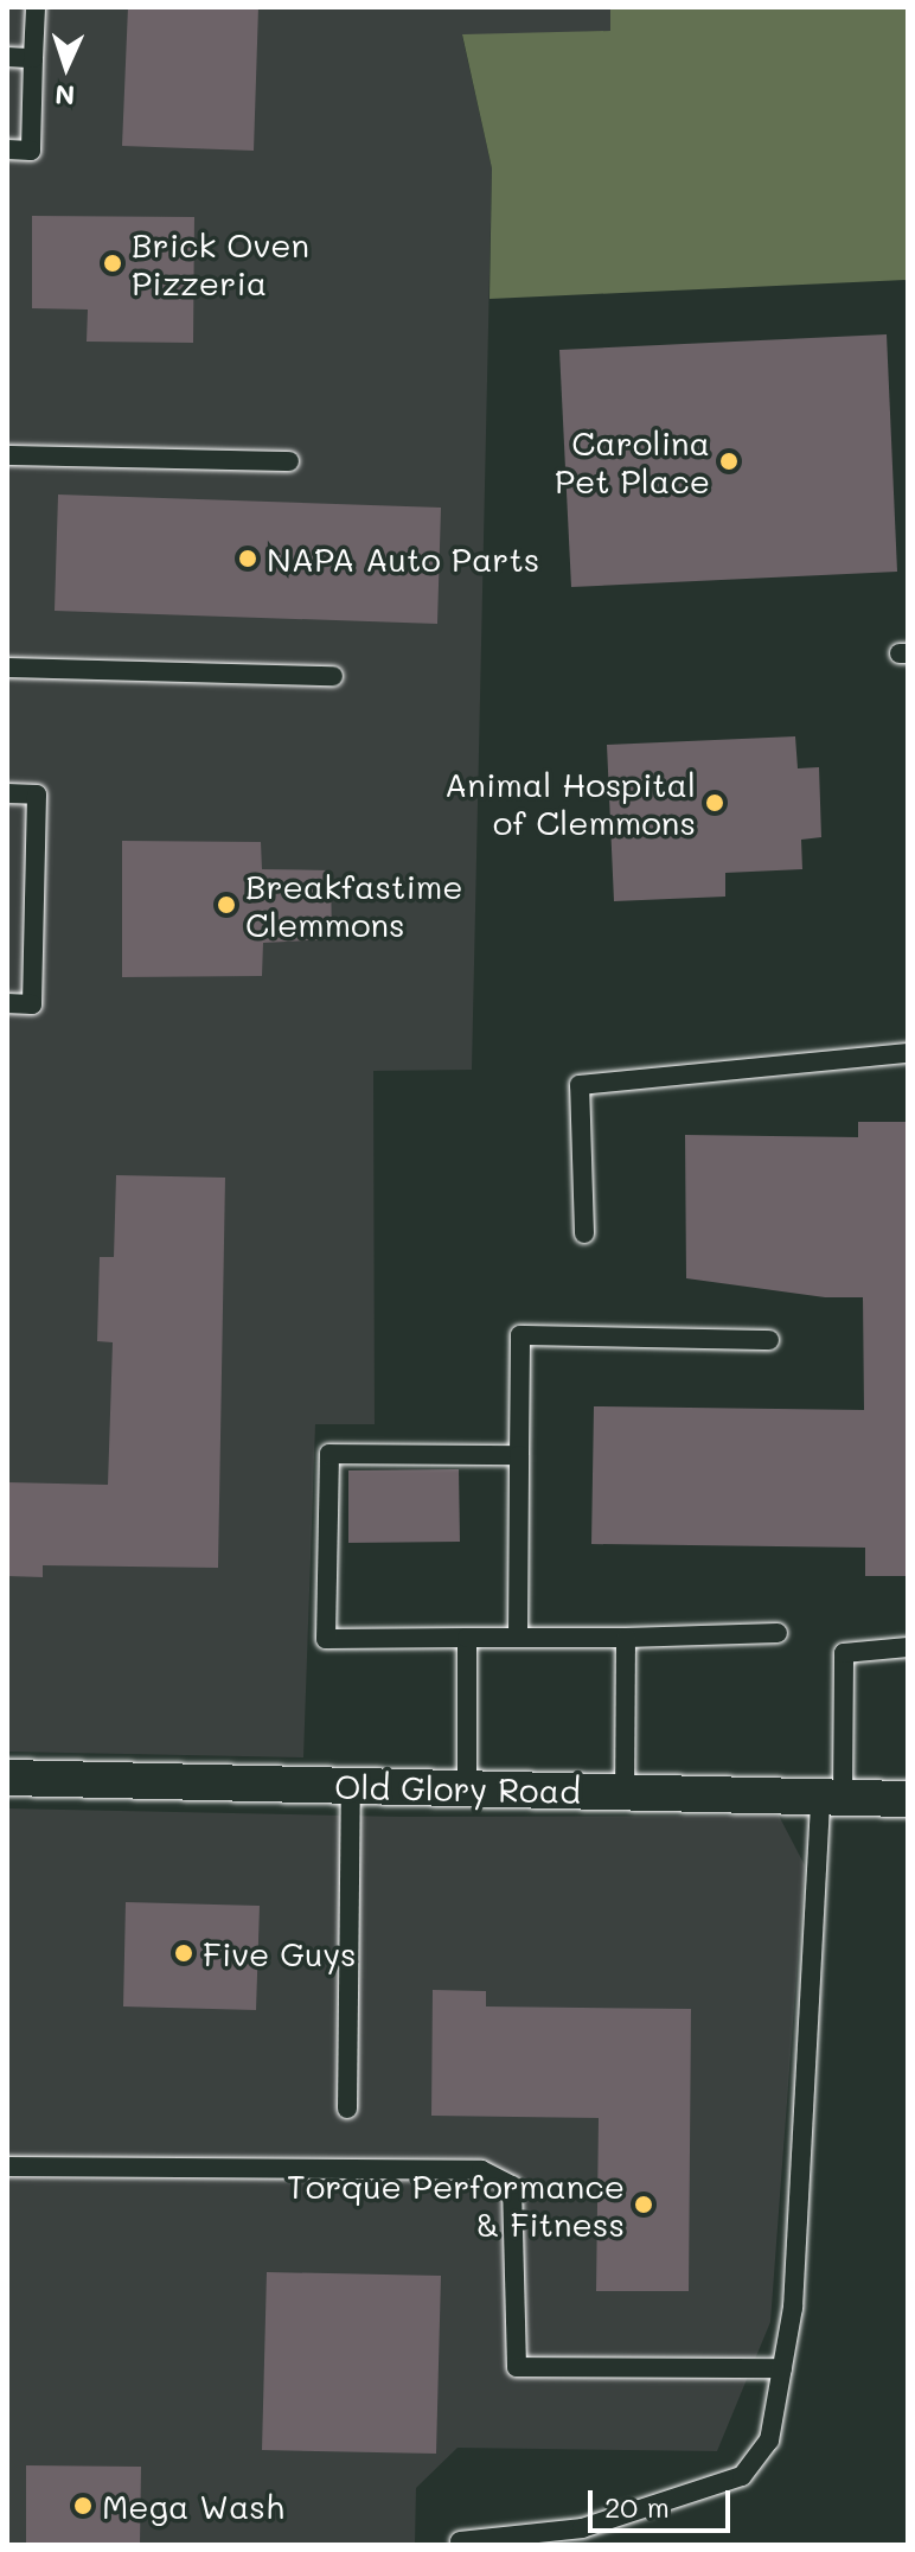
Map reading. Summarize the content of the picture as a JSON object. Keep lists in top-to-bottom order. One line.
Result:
{"streets":{"street":["Old Glory Road"]},"places":["Brick Oven Pizzeria","Carolina Pet Place","NAPA Auto Parts","Animal Hospital of Clemmons","Breakfastime Clemmons","Five Guys","Torque Performance & Fitness","Mega Wash"],"scale_bar":"20 m","north":"bottom"}
